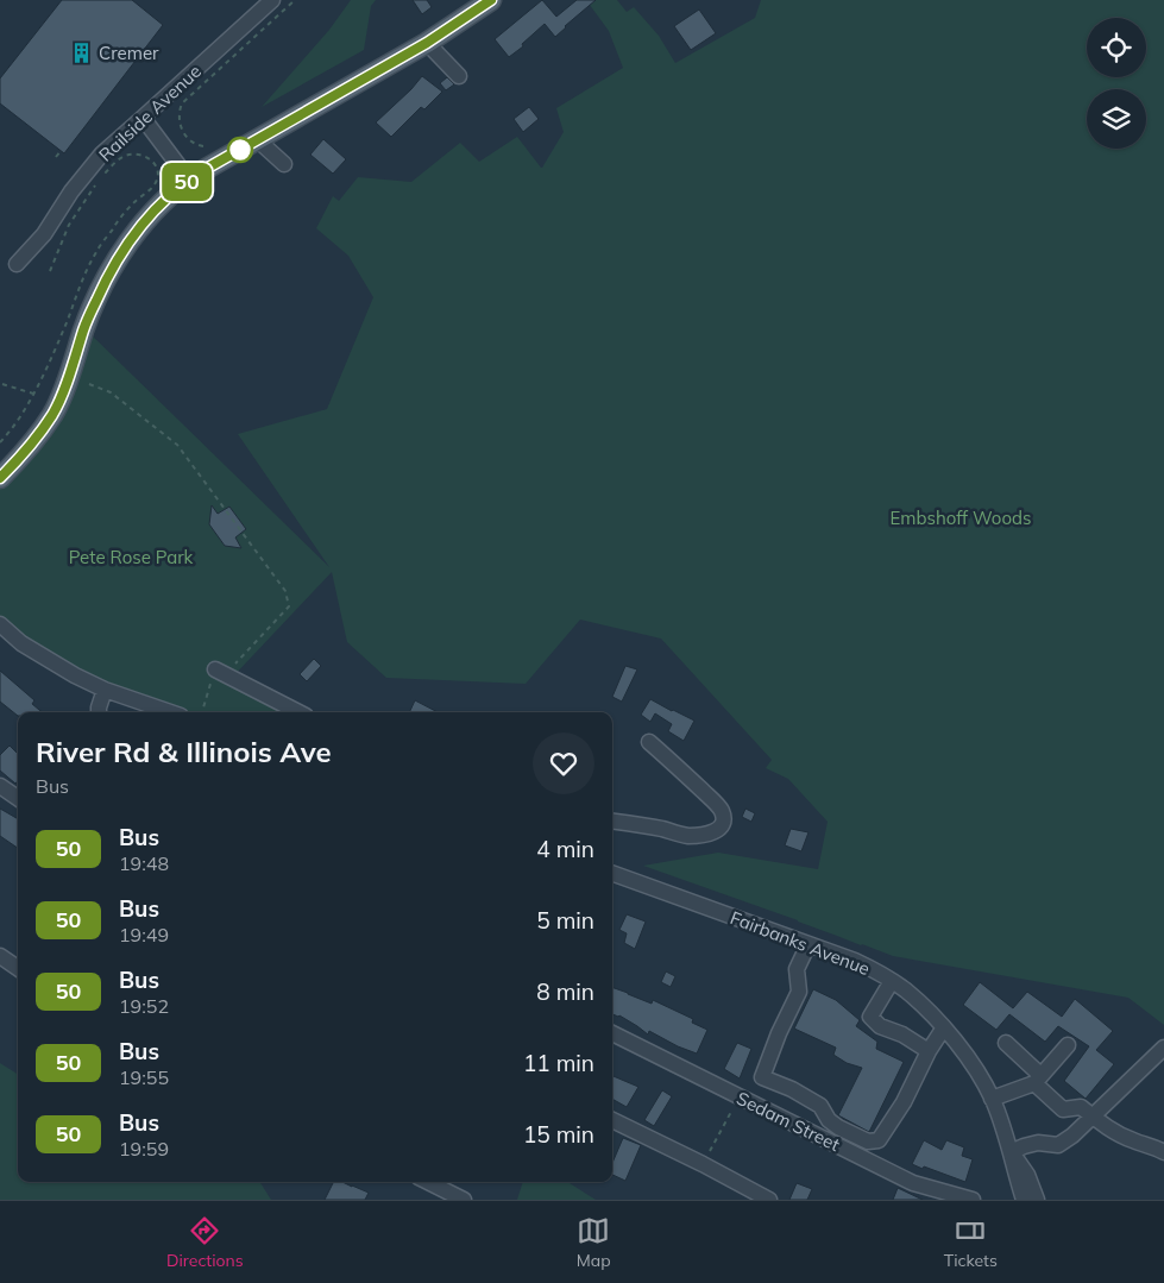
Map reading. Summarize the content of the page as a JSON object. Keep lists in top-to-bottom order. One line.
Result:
{"streets":{"street":["Railside Avenue","Fairbanks Avenue","Sedam Street"]},"parks":["Embshoff Woods","Pete Rose Park"],"places":{"building":["Cremer"]},"lines":["bus line 50"],"page":{"on_map":"50","heading":["River Rd & Illinois Ave","Bus"],"list":[{"mark":"50","name":"Bus","note":"19:48","value":"4 min"},{"mark":"50","name":"Bus","note":"19:49","value":"5 min"},{"mark":"50","name":"Bus","note":"19:52","value":"8 min"},{"mark":"50","name":"Bus","note":"19:55","value":"11 min"},{"mark":"50","name":"Bus","note":"19:59","value":"15 min"}],"tabs":["Directions","Map","Tickets"]}}
